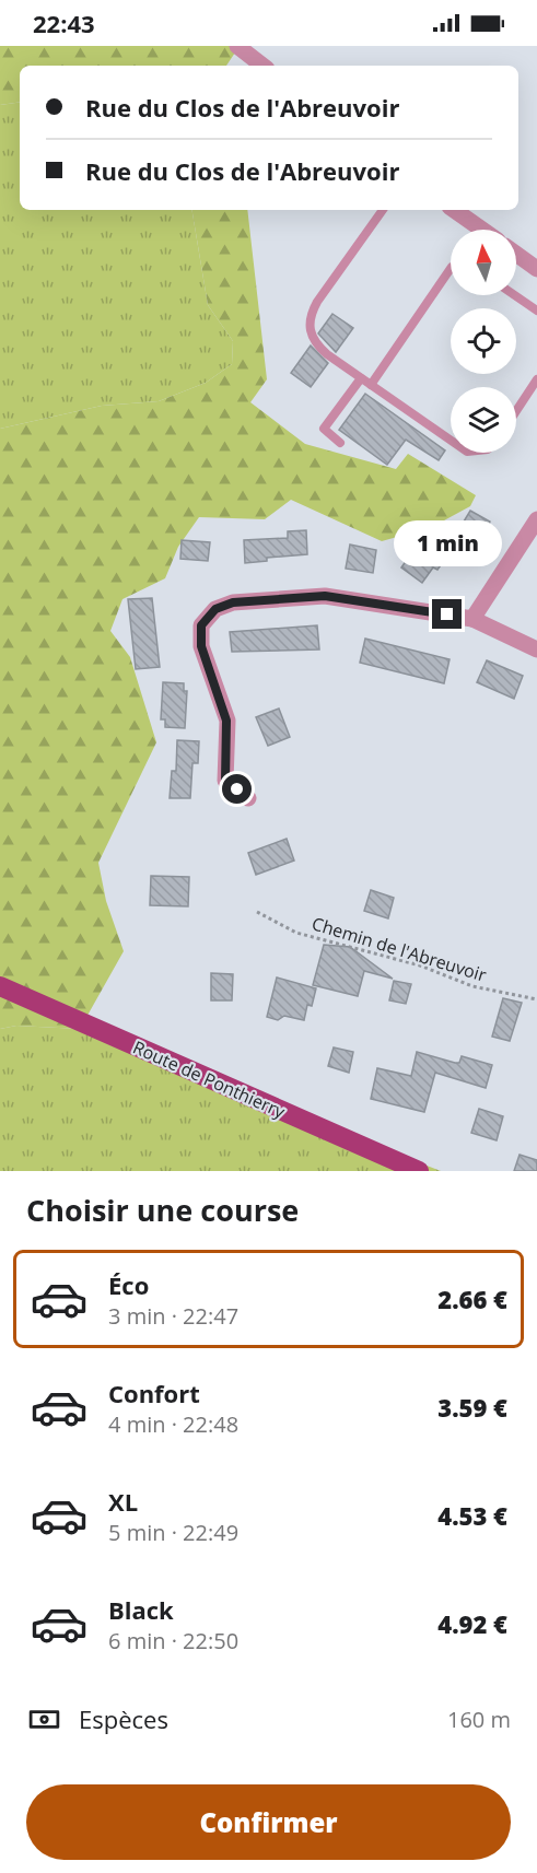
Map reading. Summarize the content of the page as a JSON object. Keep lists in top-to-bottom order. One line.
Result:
{"streets":{"main road":["Route de Ponthierry"],"path":["Chemin de l'Abreuvoir"]},"north":"top","page":{"status":"22:43","banner":["Rue du Clos de l'Abreuvoir","Rue du Clos de l'Abreuvoir"],"bubble":"1 min","heading":"Choisir une course","list":[{"name":"Éco","note":"3 min · 22:47","value":"2.66 €"},{"name":"Confort","note":"4 min · 22:48","value":"3.59 €"},{"name":"XL","note":"5 min · 22:49","value":"4.53 €"},{"name":"Black","note":"6 min · 22:50","value":"4.92 €"}],"pay":["Espèces","160 m"],"buttons":"Confirmer"}}
